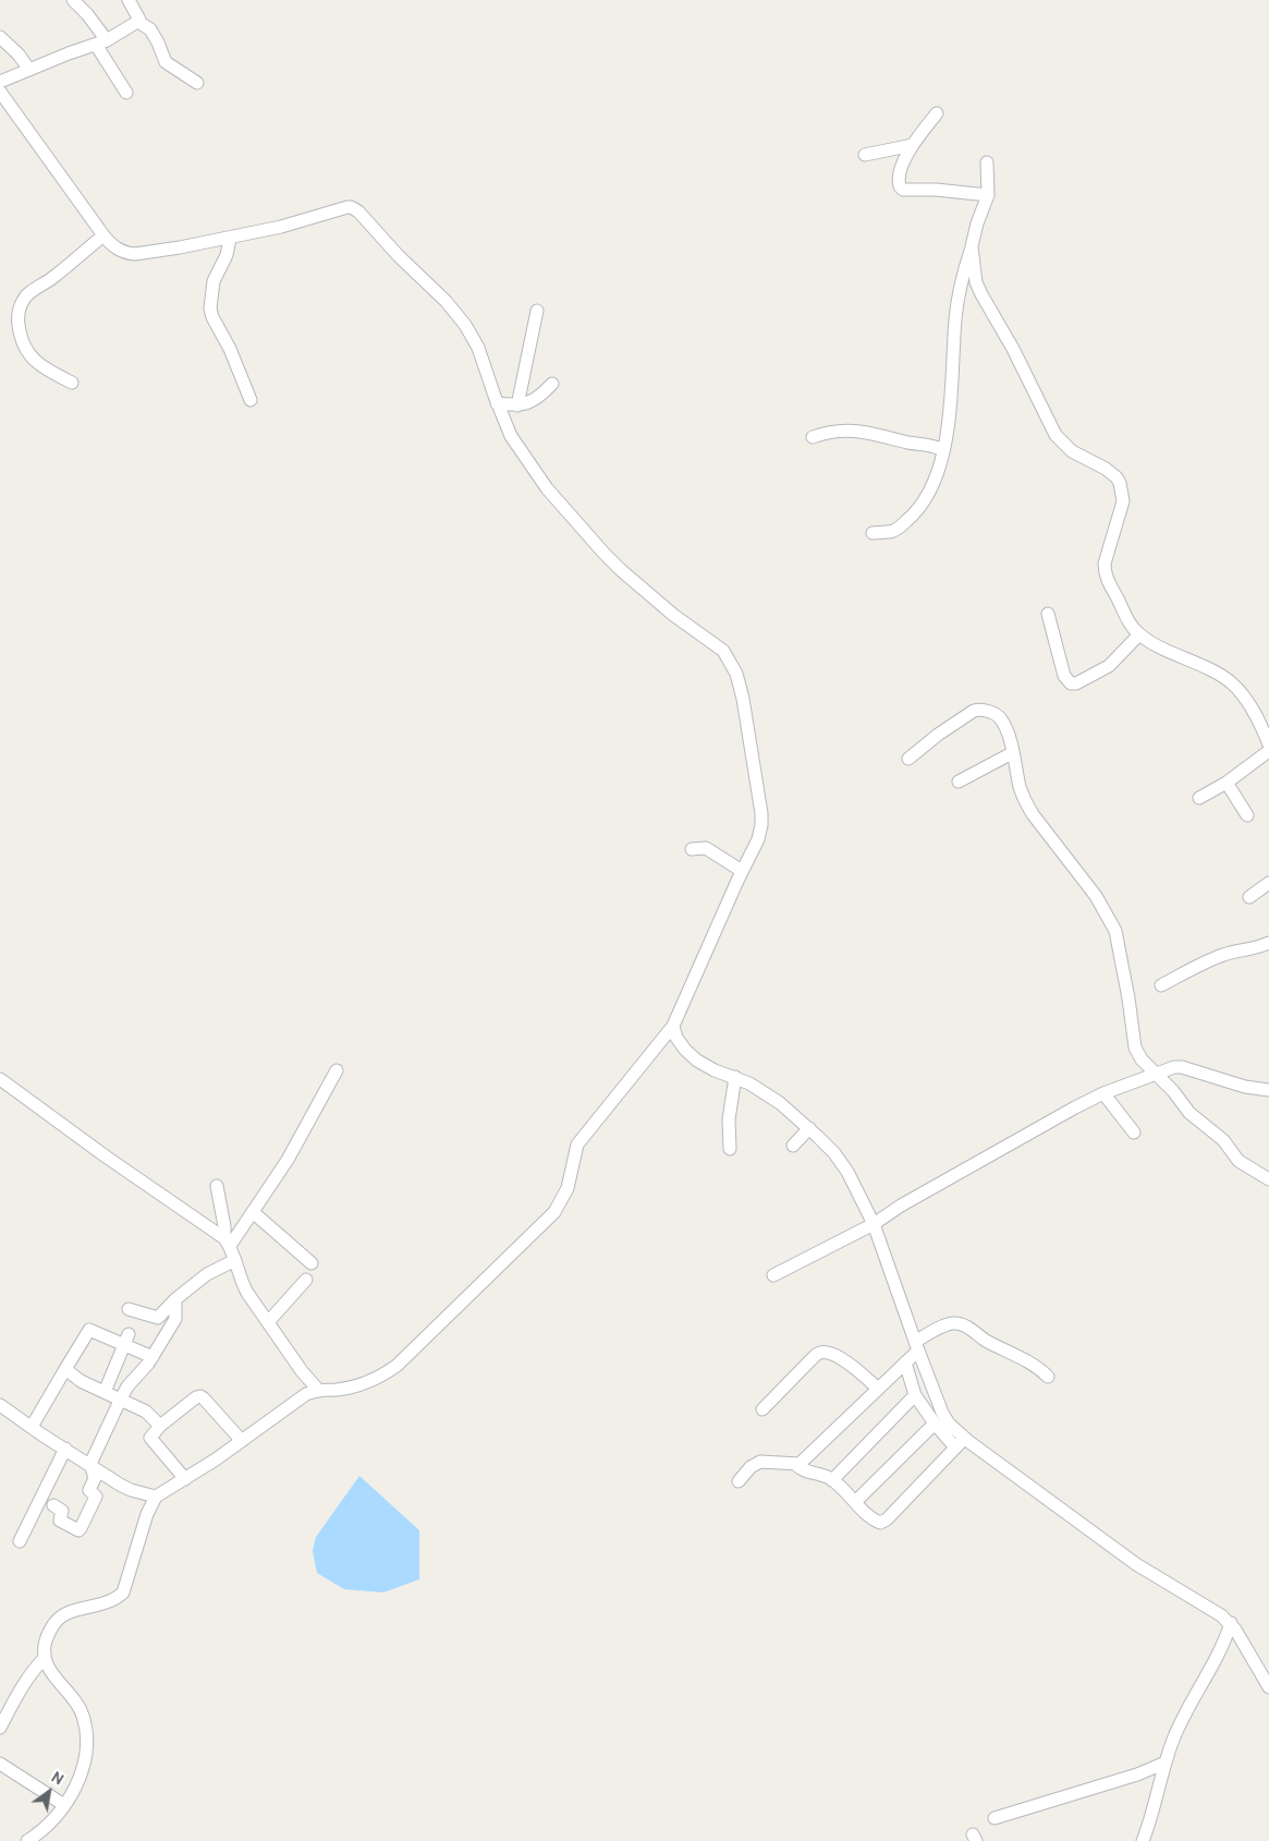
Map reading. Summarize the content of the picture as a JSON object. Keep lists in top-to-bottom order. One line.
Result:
{"north":"top right"}
